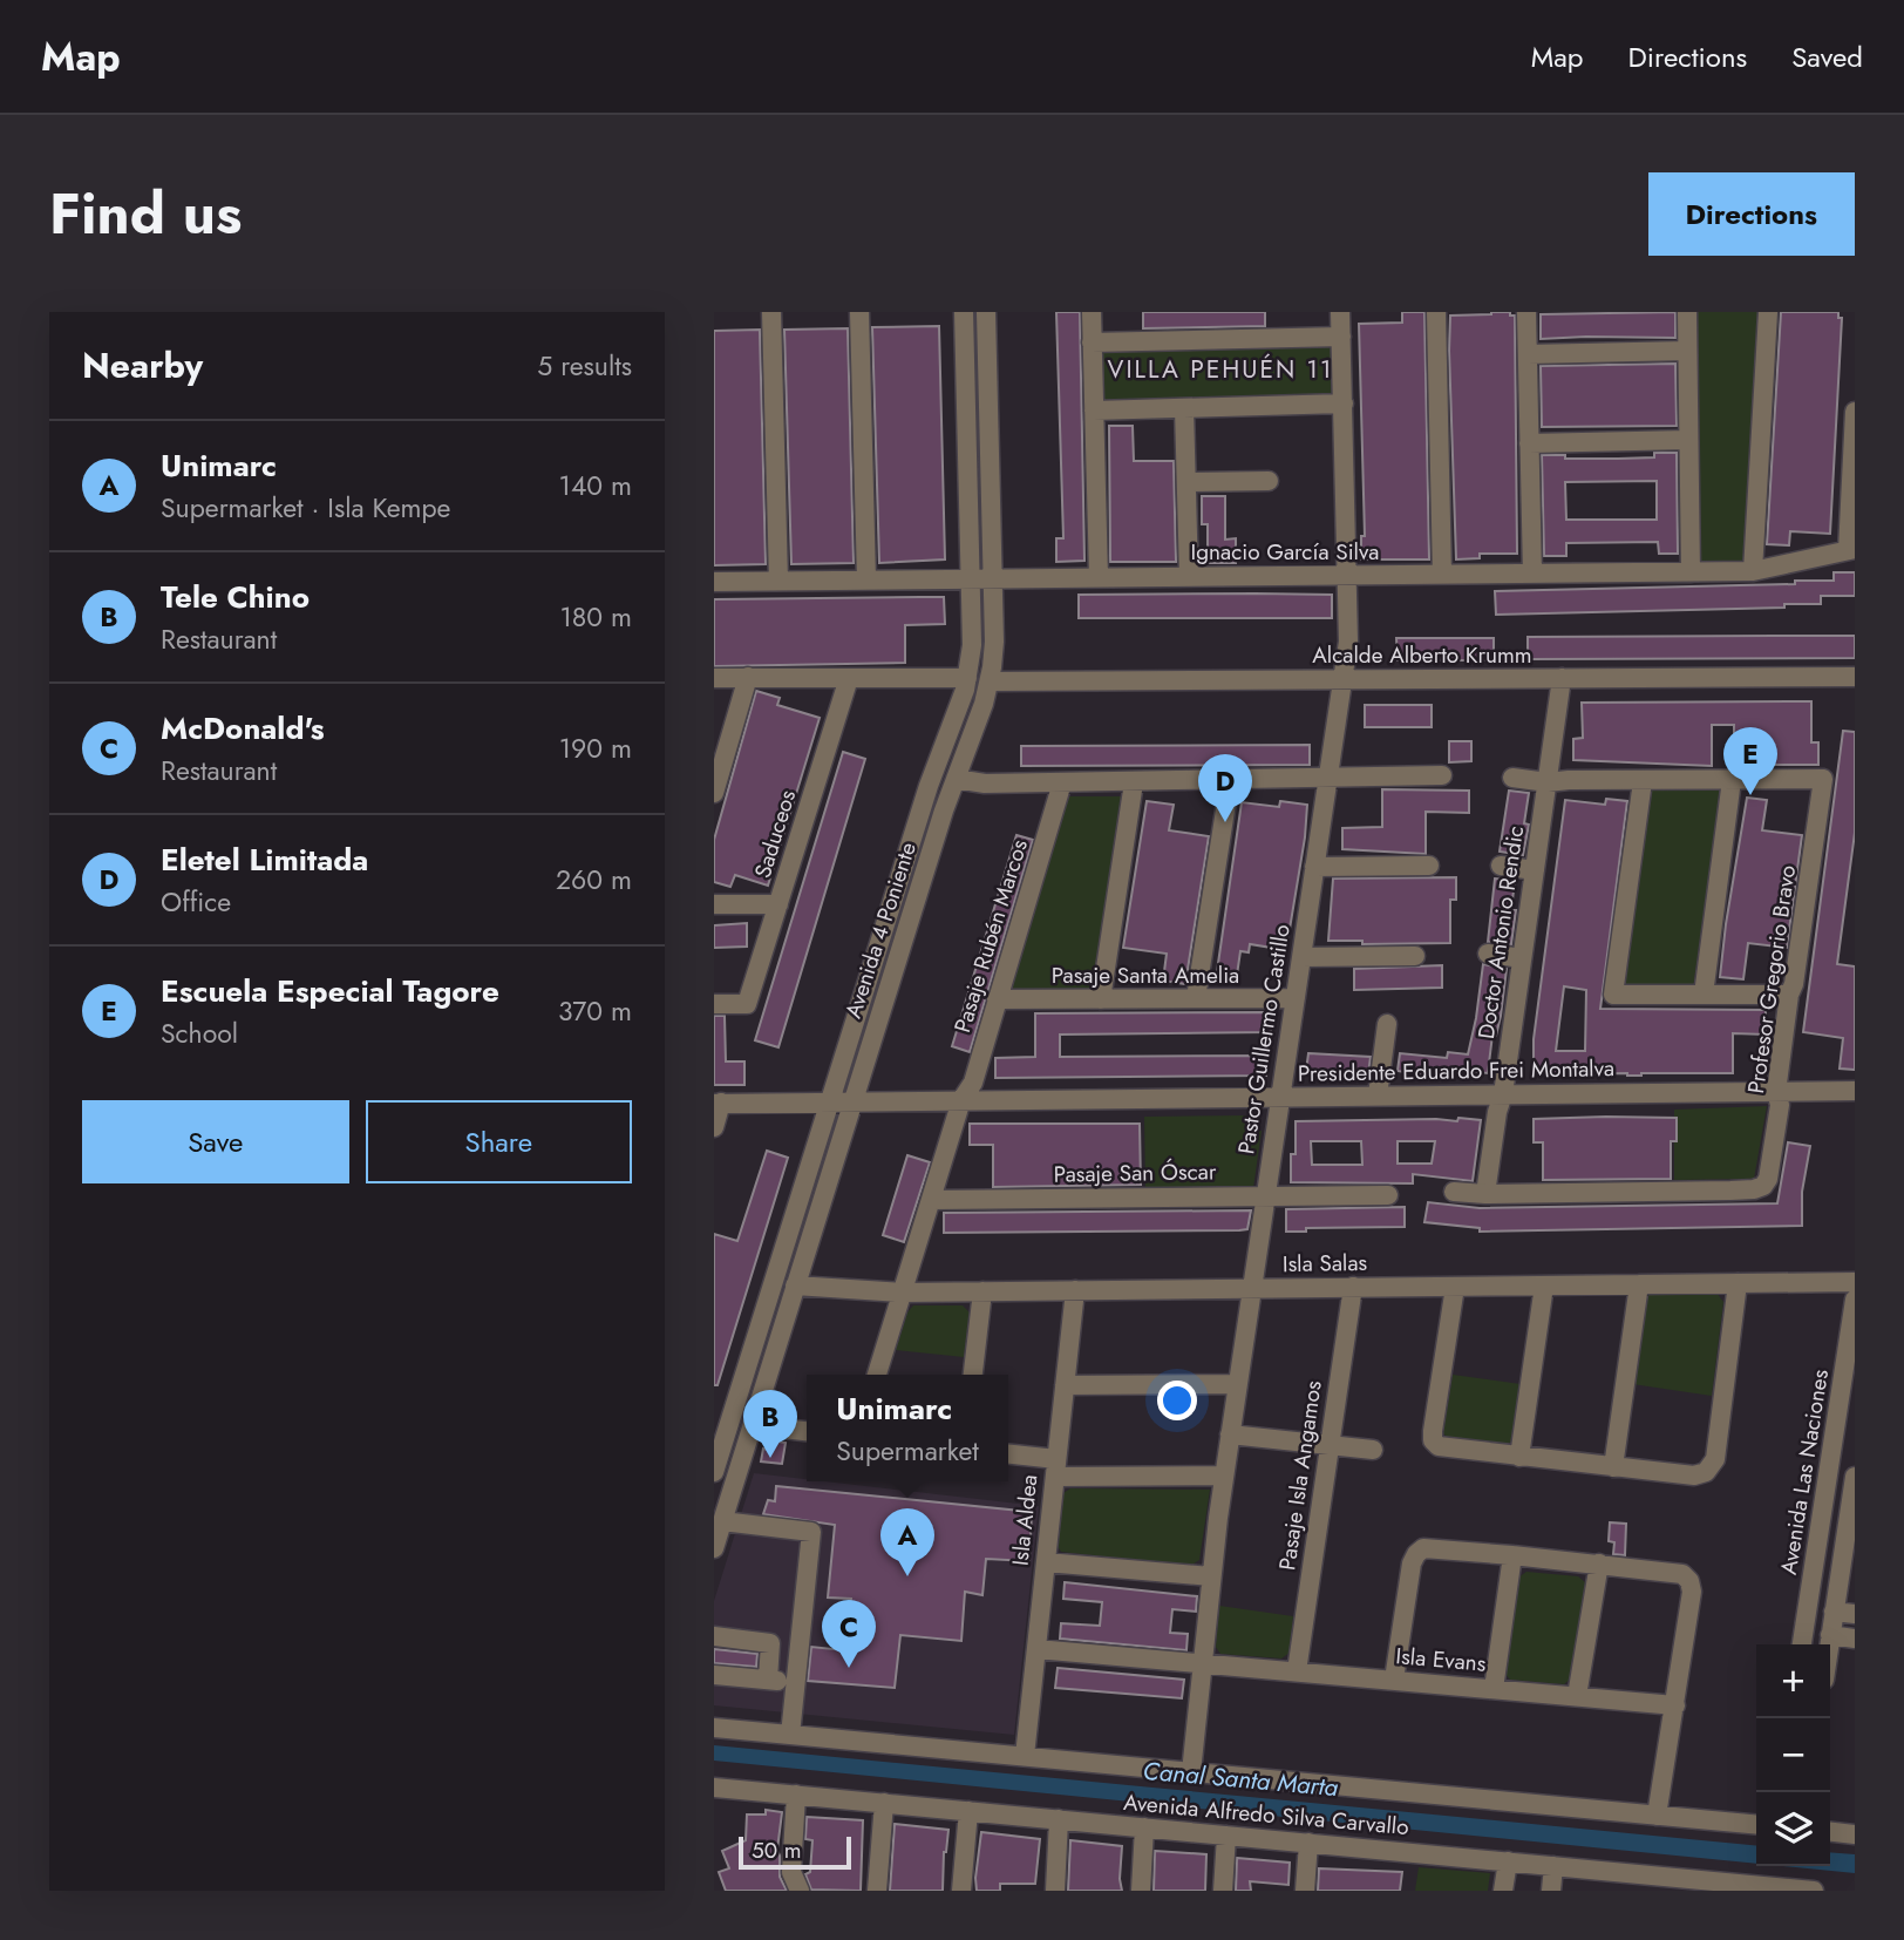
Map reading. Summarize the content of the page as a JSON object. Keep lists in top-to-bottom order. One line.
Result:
{"streets":{"street":["Ignacio García Silva","Alcalde Alberto Krumm","Saduceos","Avenida 4 Poniente","Doctor Antonio Rendic","Pasaje Rubén Marcos","Pasaje Santa Amelia","Profesor Gregorio Bravo","Pastor Guillermo Castillo","Presidente Eduardo Frei Montalva","Pasaje San Óscar","Isla Salas","Avenida Las Naciones","Pasaje Isla Angamos","Isla Aldea","Isla Evans","Avenida Alfredo Silva Carvallo"]},"crossings":[["Ignacio García Silva","Avenida 4 Poniente"],["Ignacio García Silva","Pastor Guillermo Castillo"],["Alcalde Alberto Krumm","Avenida 4 Poniente"],["Alcalde Alberto Krumm","Doctor Antonio Rendic"],["Alcalde Alberto Krumm","Pastor Guillermo Castillo"],["Avenida 4 Poniente","Presidente Eduardo Frei Montalva"],["Avenida 4 Poniente","Isla Salas"],["Doctor Antonio Rendic","Profesor Gregorio Bravo"],["Doctor Antonio Rendic","Presidente Eduardo Frei Montalva"],["Pasaje Rubén Marcos","Pasaje Santa Amelia"],["Pasaje Rubén Marcos","Presidente Eduardo Frei Montalva"],["Pasaje Rubén Marcos","Pasaje San Óscar"],["Pasaje Rubén Marcos","Isla Salas"],["Pasaje Santa Amelia","Pastor Guillermo Castillo"],["Profesor Gregorio Bravo","Presidente Eduardo Frei Montalva"],["Pastor Guillermo Castillo","Presidente Eduardo Frei Montalva"],["Pastor Guillermo Castillo","Pasaje San Óscar"],["Pastor Guillermo Castillo","Isla Salas"],["Pastor Guillermo Castillo","Isla Evans"],["Pastor Guillermo Castillo","Avenida Alfredo Silva Carvallo"],["Isla Salas","Pasaje Isla Angamos"],["Isla Salas","Isla Aldea"],["Pasaje Isla Angamos","Isla Evans"],["Isla Aldea","Isla Evans"],["Isla Aldea","Avenida Alfredo Silva Carvallo"]],"districts":["VILLA PEHUÉN 11"],"water":["Canal Santa Marta"],"scale_bar":"50 m","page":{"header":"Map","nav":["Map","Directions","Saved"],"title":"Find us","buttons":["Directions",["Save","Share"]],"heading":["Nearby","5 results"],"list":[{"mark":"A","name":"Unimarc","note":"Supermarket · Isla Kempe","value":"140 m"},{"mark":"B","name":"Tele Chino","note":"Restaurant","value":"180 m"},{"mark":"C","name":"McDonald's","note":"Restaurant","value":"190 m"},{"mark":"D","name":"Eletel Limitada","note":"Office","value":"260 m"},{"mark":"E","name":"Escuela Especial Tagore","note":"School","value":"370 m"}],"pins":["E","D","B","A","C"],"popup":["Unimarc","Supermarket"],"map_buttons":["+","−"],"scale":"50 m"}}
